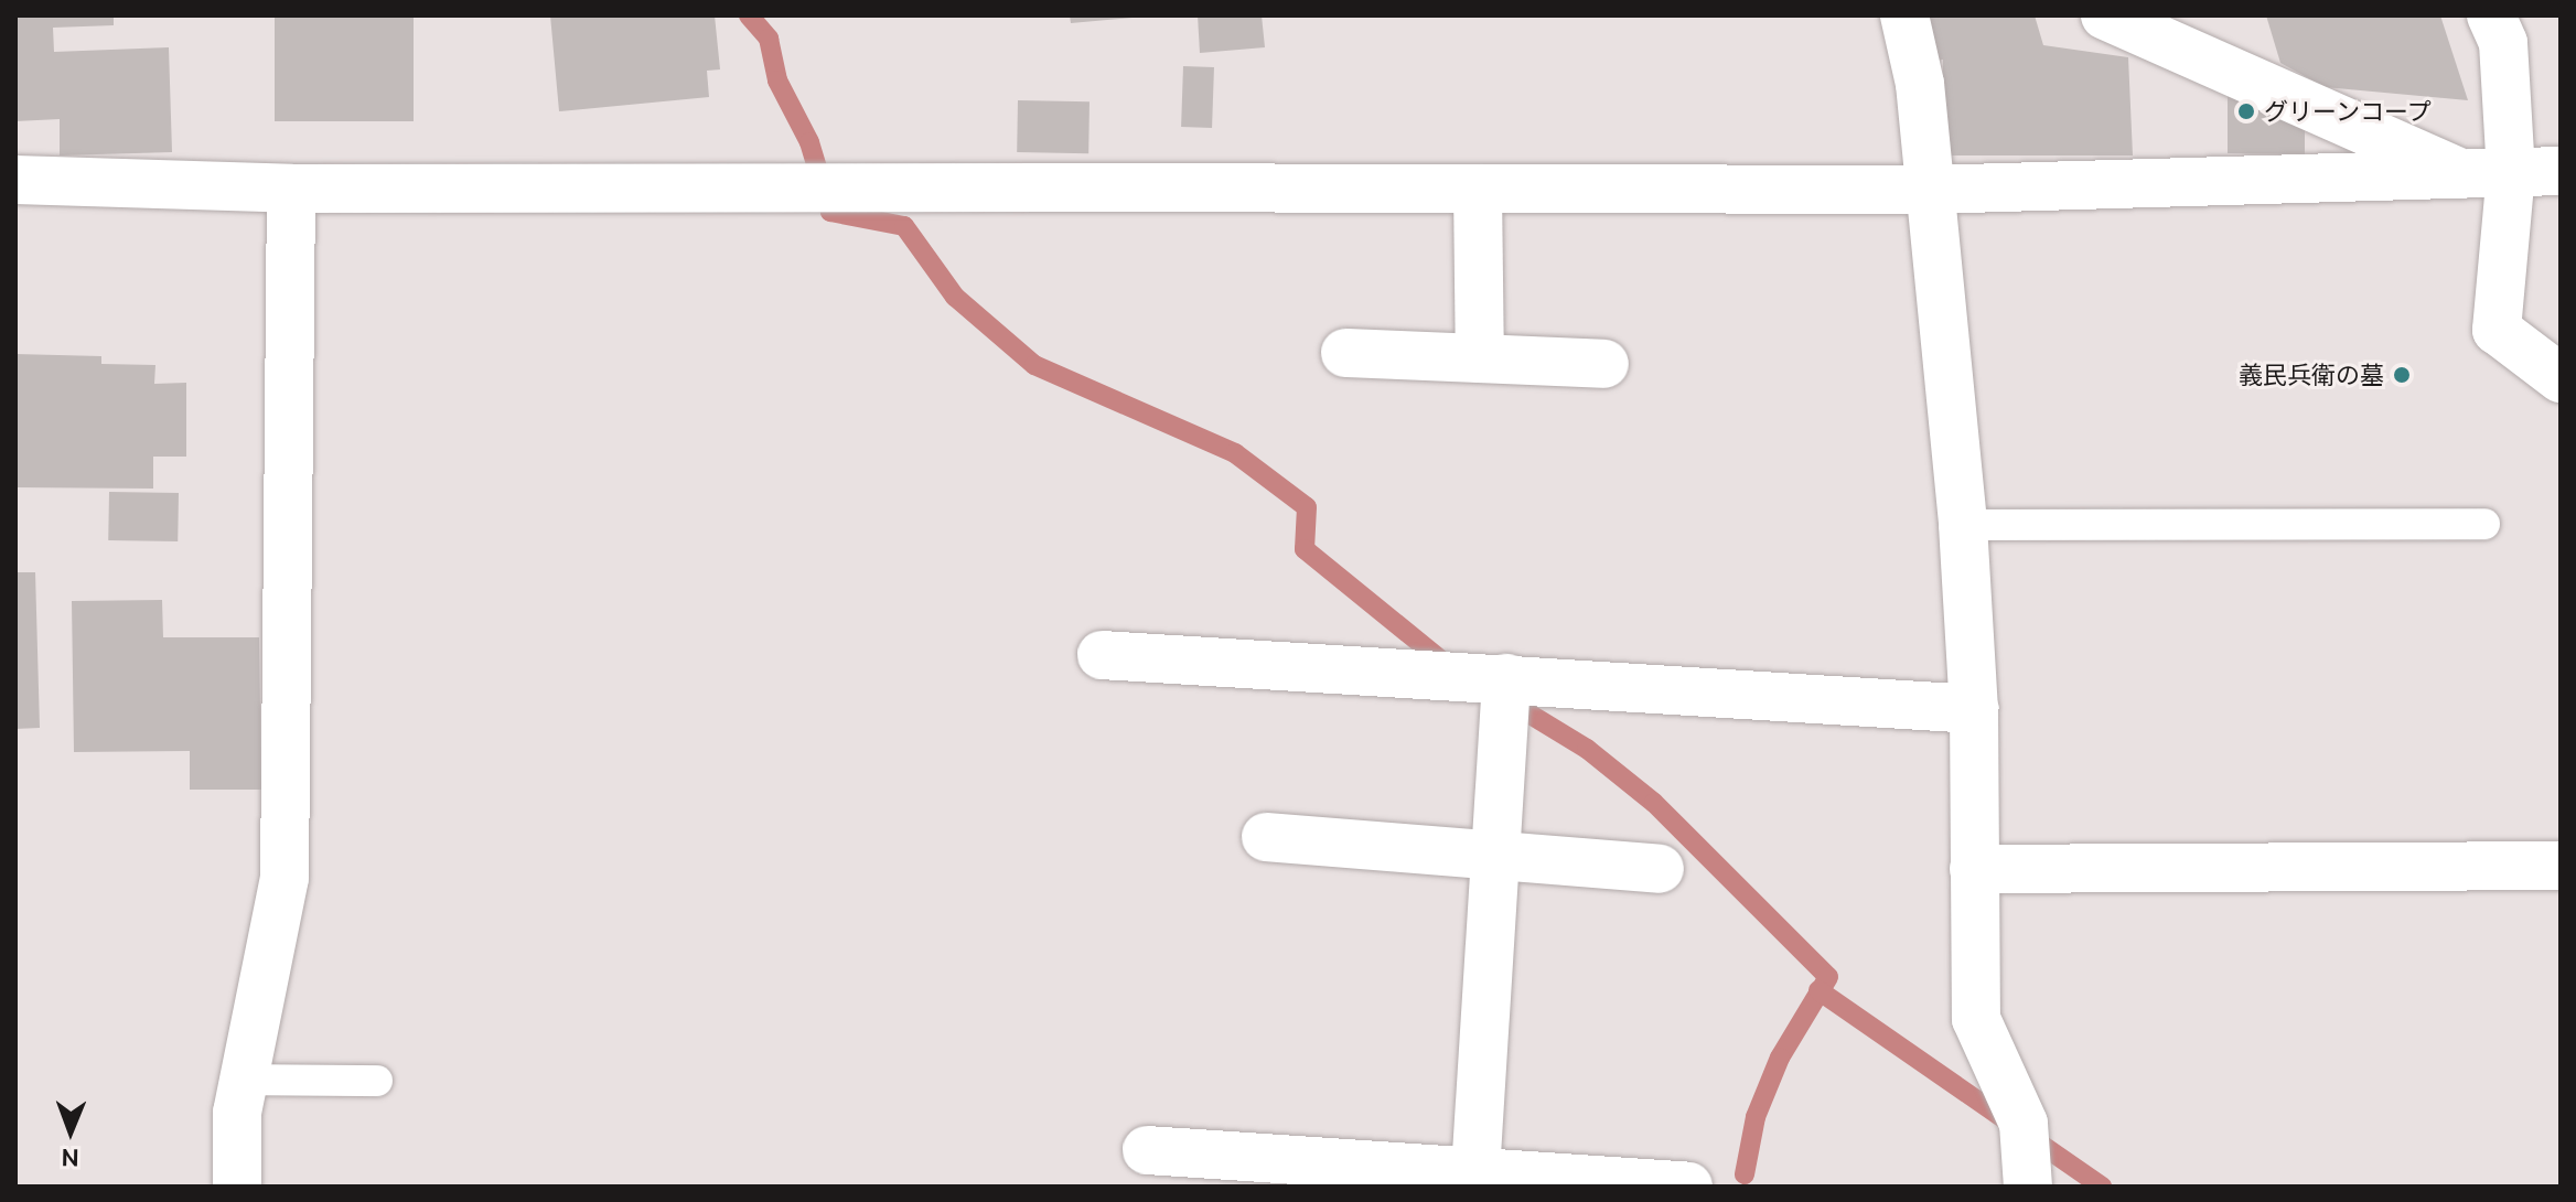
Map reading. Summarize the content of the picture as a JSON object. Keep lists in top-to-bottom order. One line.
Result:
{"places":["グリーンコープ","義民兵衛の墓"],"north":"bottom"}
